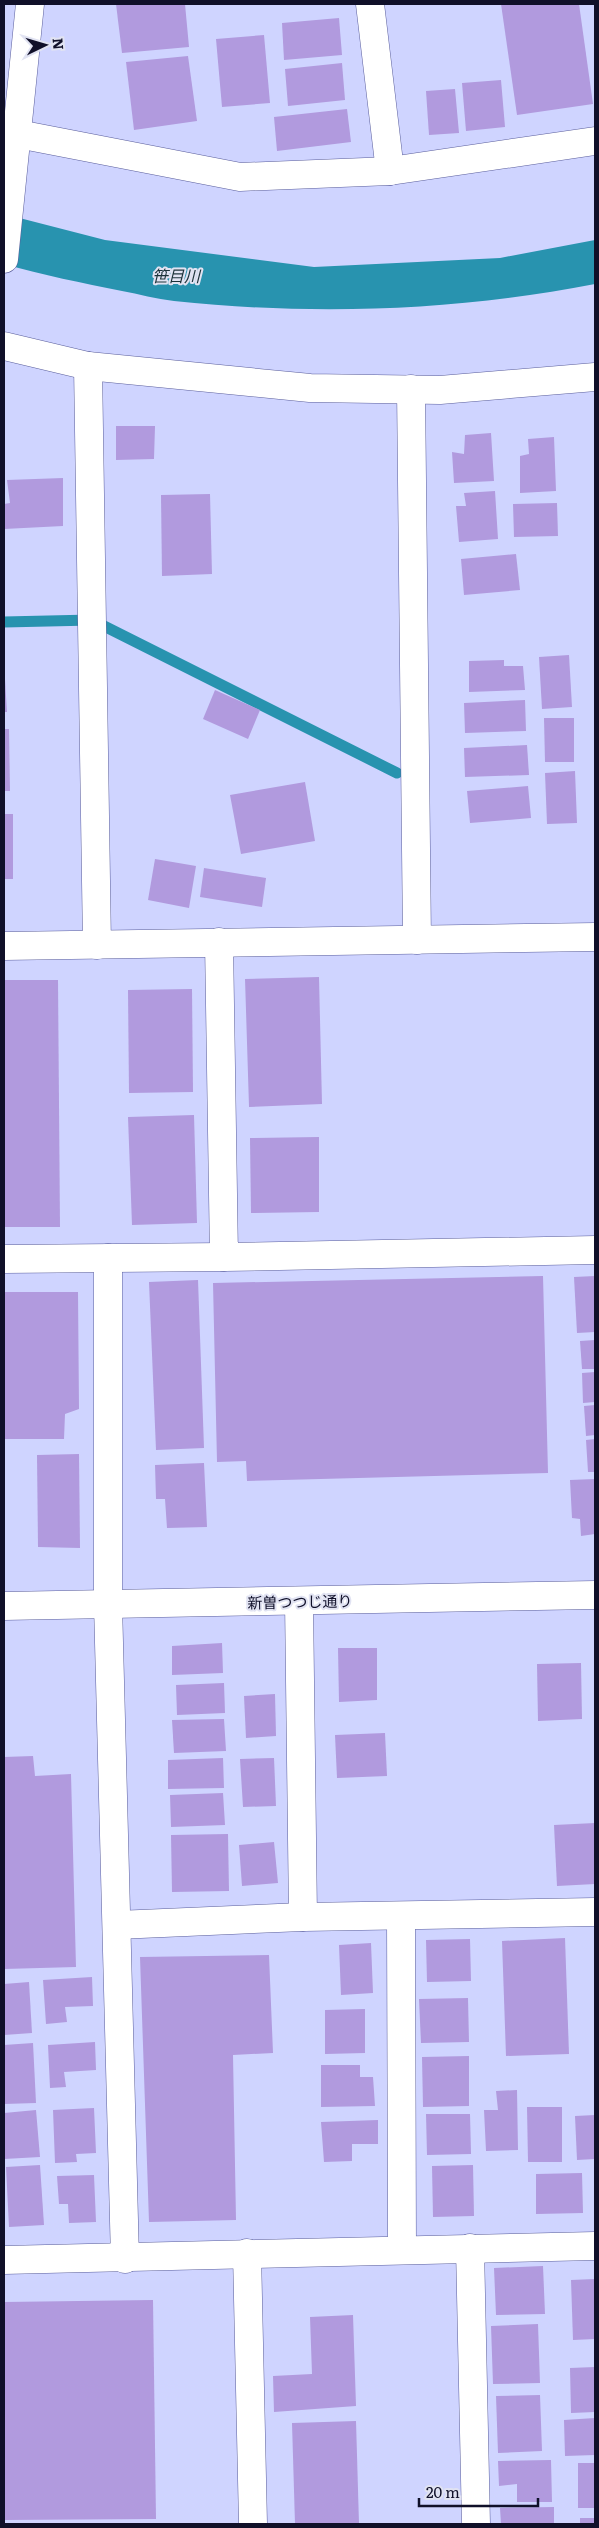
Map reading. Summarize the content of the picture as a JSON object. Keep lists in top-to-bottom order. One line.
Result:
{"streets":{"street":["新曽つつじ通り"]},"water":["笹目川"],"scale_bar":"20 m","north":"right"}
